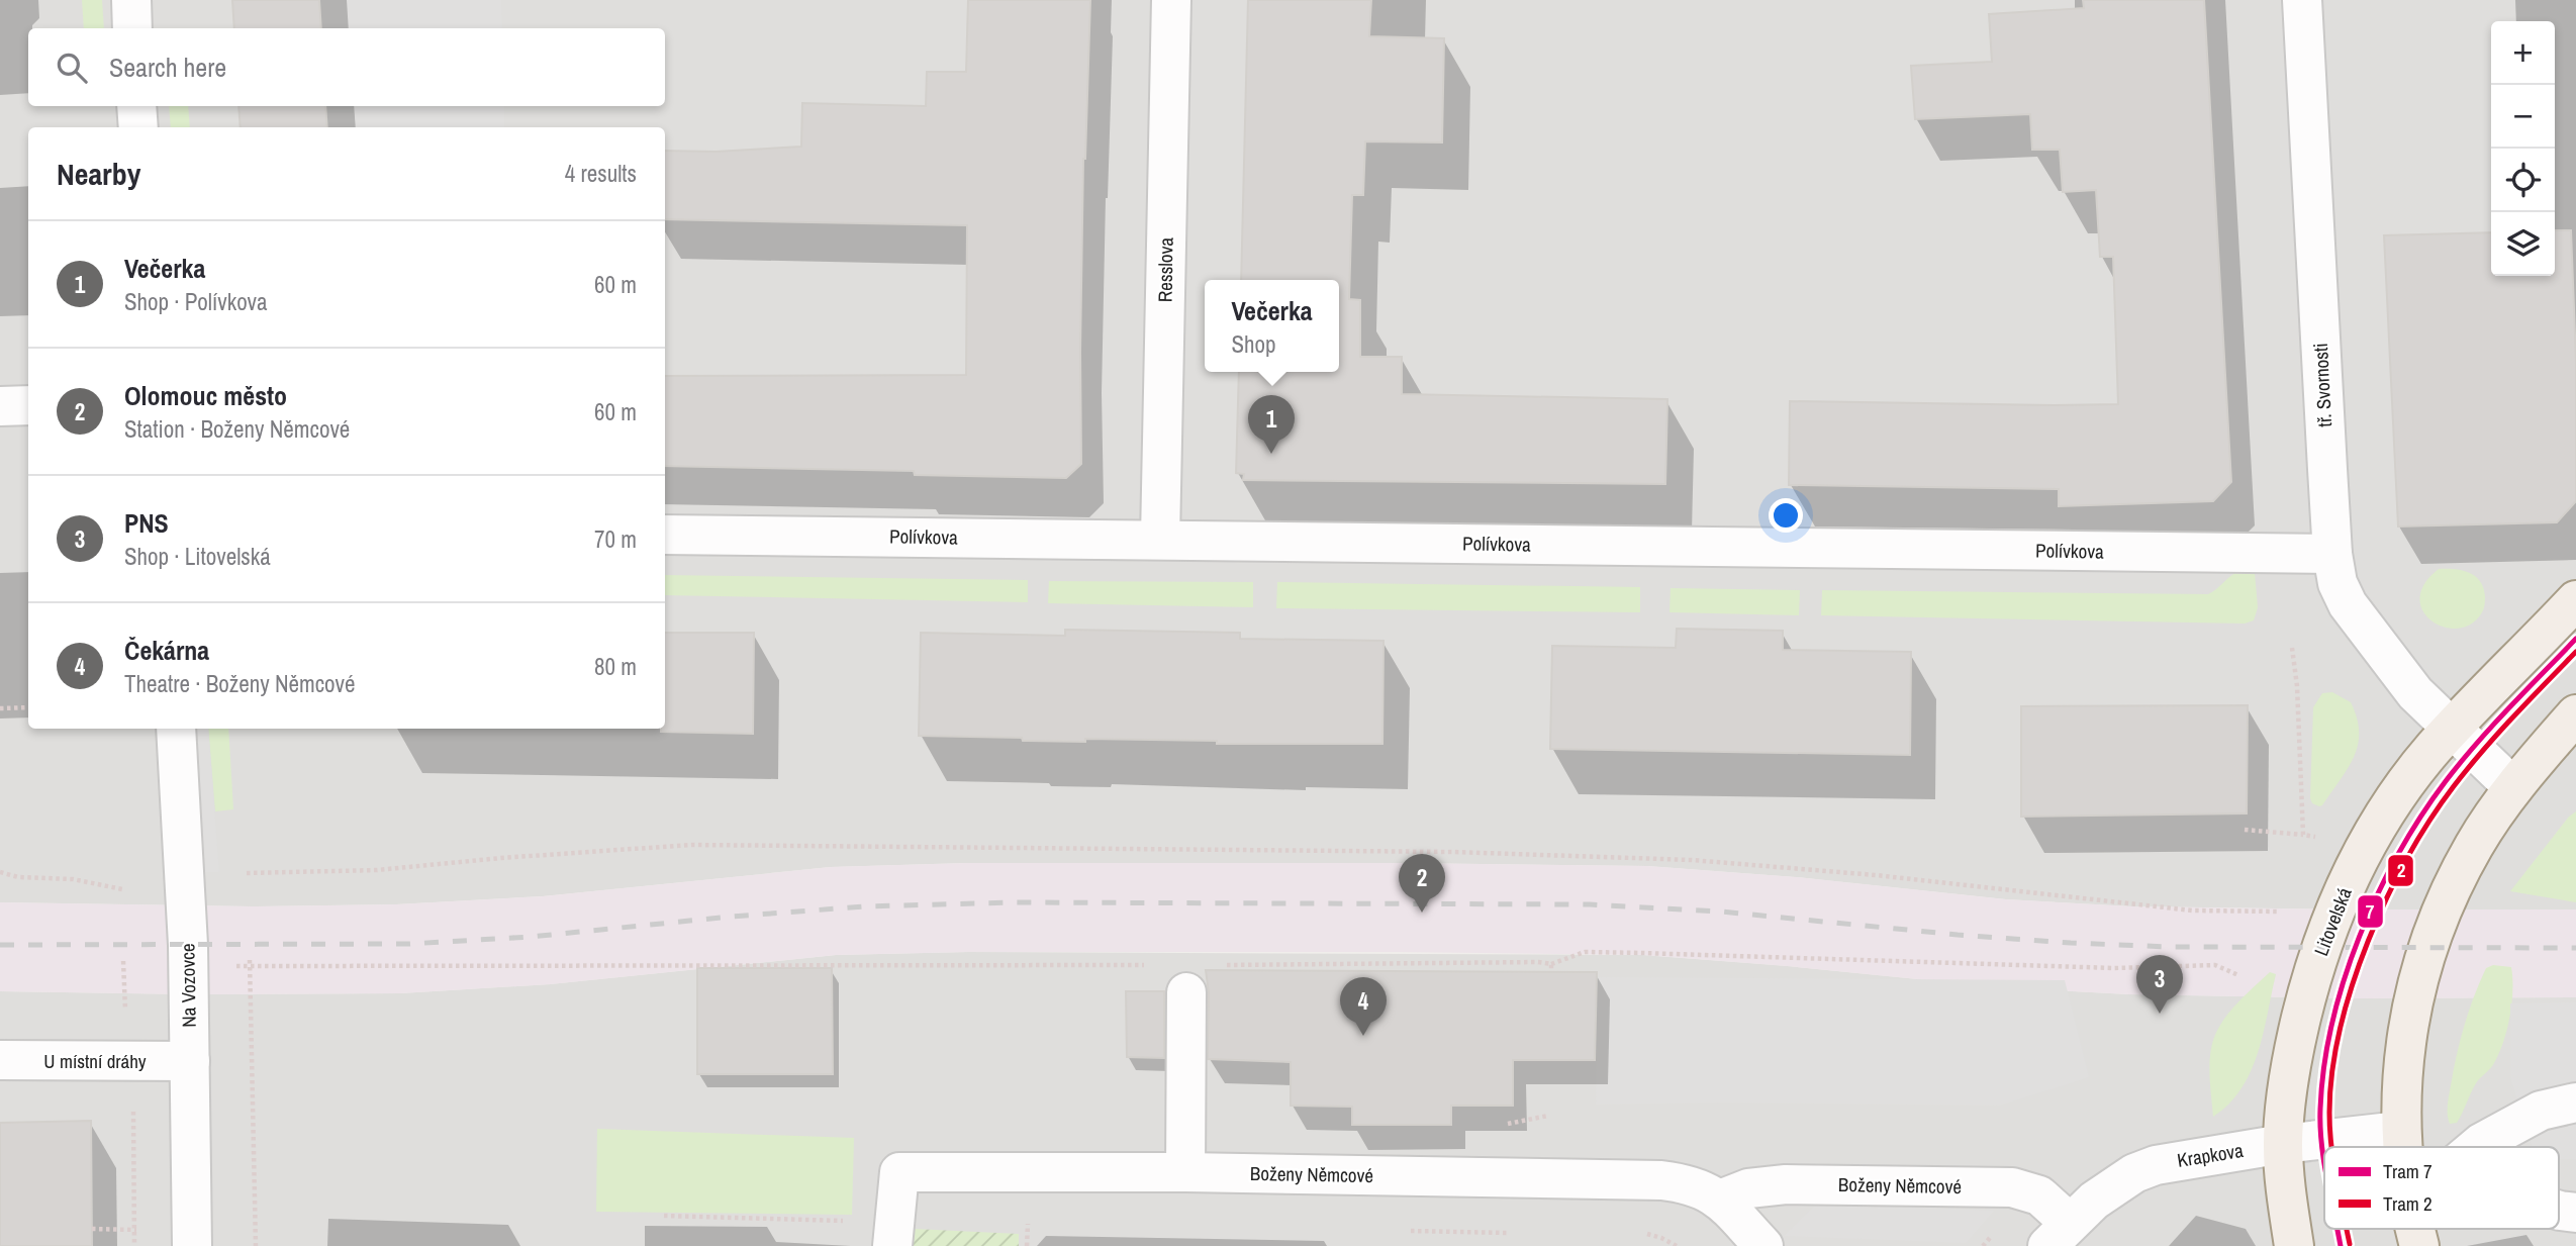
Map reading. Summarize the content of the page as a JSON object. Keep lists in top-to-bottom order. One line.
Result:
{"streets":{"main road":["Litovelská"],"street":["Resslova","tř. Svornosti","Polívkova","Na Vozovce","U místní dráhy","Krapkova","Boženy Němcové"]},"crossings":[["Resslova","Polívkova"],["tř. Svornosti","Polívkova"],["tř. Svornosti","Litovelská"],["Litovelská","Krapkova"],["Na Vozovce","U místní dráhy"],["Krapkova","Boženy Němcové"]],"lines":["tram line 7","tram line 2"],"legend":["Tram 7","Tram 2"],"page":{"map_buttons":["+","−"],"search":"Search here","heading":["Nearby","4 results"],"list":[{"mark":"1","name":"Večerka","note":"Shop · Polívkova","value":"60 m"},{"mark":"2","name":"Olomouc město","note":"Station · Boženy Němcové","value":"60 m"},{"mark":"3","name":"PNS","note":"Shop · Litovelská","value":"70 m"},{"mark":"4","name":"Čekárna","note":"Theatre · Boženy Němcové","value":"80 m"}],"popup":["Večerka","Shop"],"pins":["1","2","3","4"]}}
